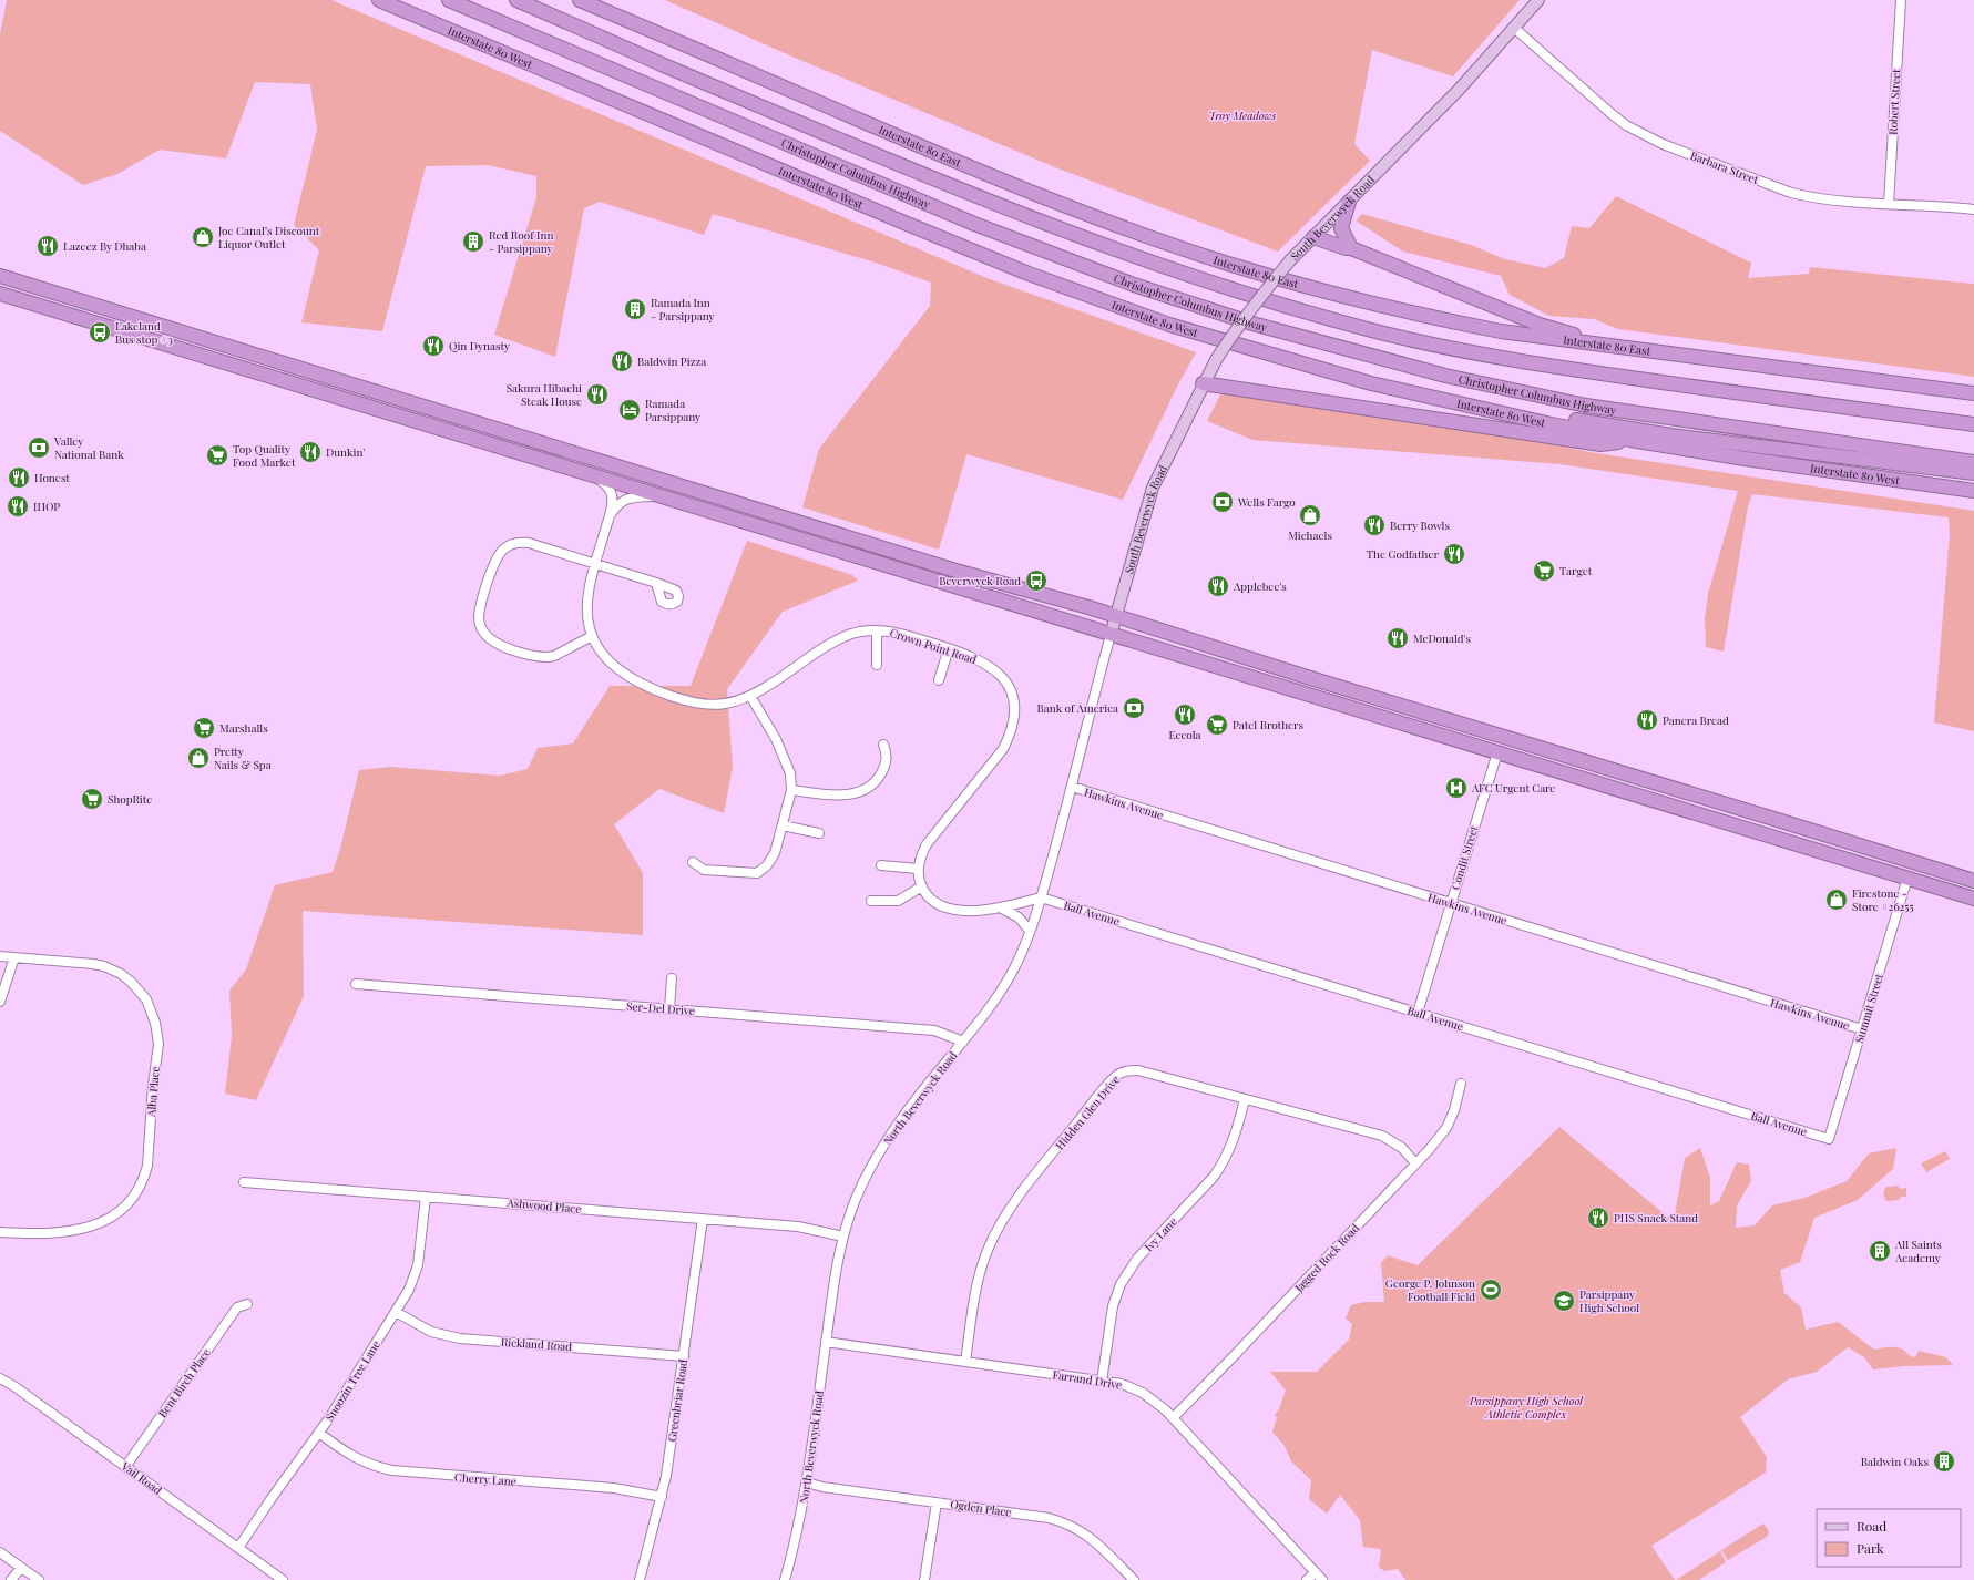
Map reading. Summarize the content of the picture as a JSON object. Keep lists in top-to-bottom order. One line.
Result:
{"streets":{"highway":["Interstate 80 West","Interstate 80 East","Christopher Columbus Highway"],"main road":["South Beverwyck Road"],"street":["Robert Street","Barbara Street","Crown Point Road","Hawkins Avenue","Condit Street","Ball Avenue","Ser-Del Drive","Summit Street","Alba Place","North Beverwyck Road","Hidden Glen Drive","Ashwood Place","Ivy Lane","Jagged Rock Road","Rickland Road","Farrand Drive","Snoozin Tree Lane","Bent Birch Place","Greenbriar Road","Vail Road","Cherry Lane","Ogden Place"]},"crossings":[["Robert Street","Barbara Street"],["Barbara Street","South Beverwyck Road"],["South Beverwyck Road","North Beverwyck Road"],["Hawkins Avenue","Condit Street"],["Hawkins Avenue","Summit Street"],["Hawkins Avenue","North Beverwyck Road"],["Condit Street","Ball Avenue"],["Ball Avenue","Summit Street"],["Ball Avenue","North Beverwyck Road"],["Ser-Del Drive","North Beverwyck Road"],["North Beverwyck Road","Ashwood Place"],["North Beverwyck Road","Farrand Drive"],["North Beverwyck Road","Ogden Place"],["Hidden Glen Drive","Ivy Lane"],["Hidden Glen Drive","Jagged Rock Road"],["Hidden Glen Drive","Farrand Drive"],["Ashwood Place","Snoozin Tree Lane"],["Ashwood Place","Greenbriar Road"],["Ivy Lane","Farrand Drive"],["Jagged Rock Road","Farrand Drive"],["Rickland Road","Snoozin Tree Lane"],["Rickland Road","Greenbriar Road"],["Snoozin Tree Lane","Vail Road"],["Snoozin Tree Lane","Cherry Lane"],["Bent Birch Place","Vail Road"],["Greenbriar Road","Cherry Lane"]],"parks":["Troy Meadows","Parsippany High School Athletic Complex"],"places":{"shop":["Joe Canal’s Discount Liquor Outlet","Michaels","Pretty Nails & Spa","Firestone - Store #26255"],"building":["Red Roof Inn - Parsippany","Ramada Inn - Parsippany","All Saints Academy","Baldwin Oaks"],"restaurant":["Lazeez By Dhaba","Qin Dynasty","Baldwin Pizza","Sakura Hibachi Steak House","Dunkin'","Honest","IHOP","Berry Bowls","The Godfather","Applebee's","McDonald's","Eccola","Panera Bread","PHS Snack Stand"],"bus stop":["Lakeland Bus stop #3","Beverwyck Road"],"hotel":["Ramada Parsippany"],"bank":["Valley National Bank","Wells Fargo","Bank of America"],"supermarket":["Top Quality Food Market","Target","Patel Brothers","Marshalls","ShopRite"],"hospital":["AFC Urgent Care"],"sports":["George P. Johnson Football Field"],"school or university":["Parsippany High School"]},"legend":["Road","Park"]}
